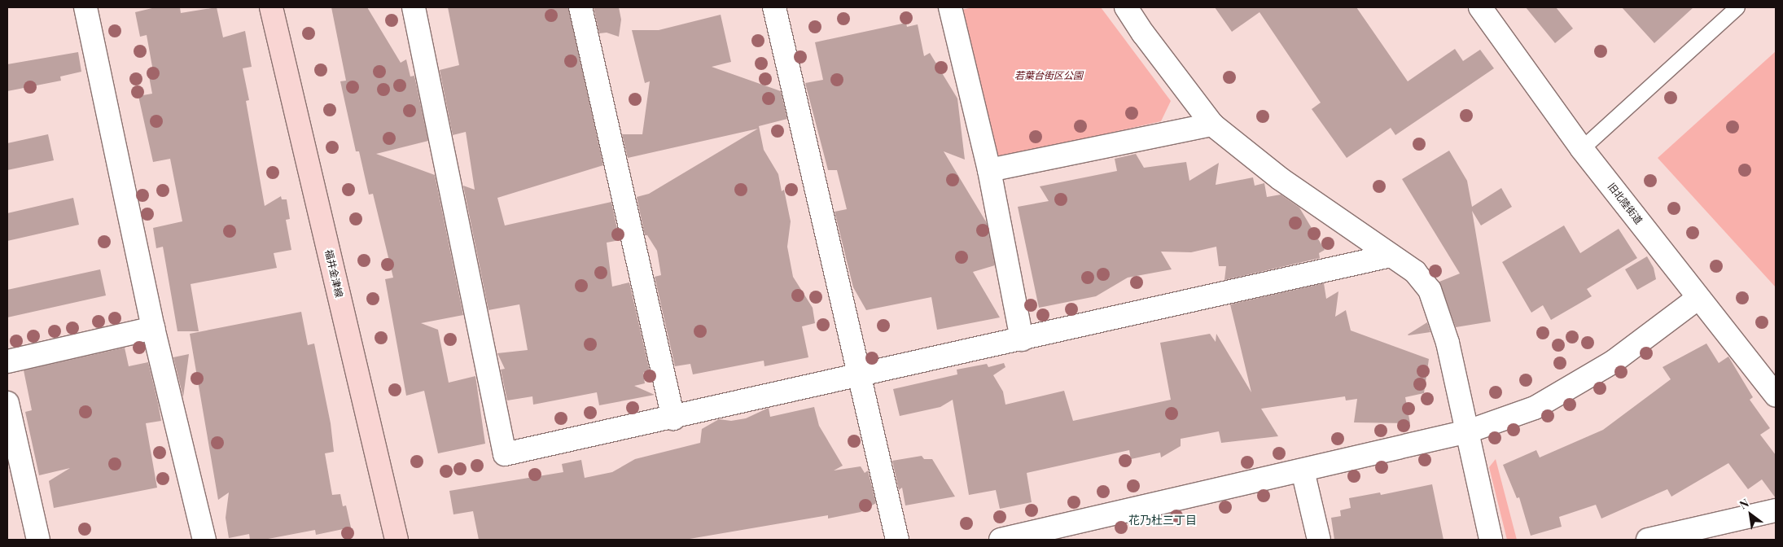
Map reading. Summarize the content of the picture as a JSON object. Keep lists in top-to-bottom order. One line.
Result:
{"streets":{"main road":["福井金津線"],"street":["旧北陸街道"]},"districts":["花乃杜三丁目"],"parks":["若葉台街区公園"],"north":"top left"}
